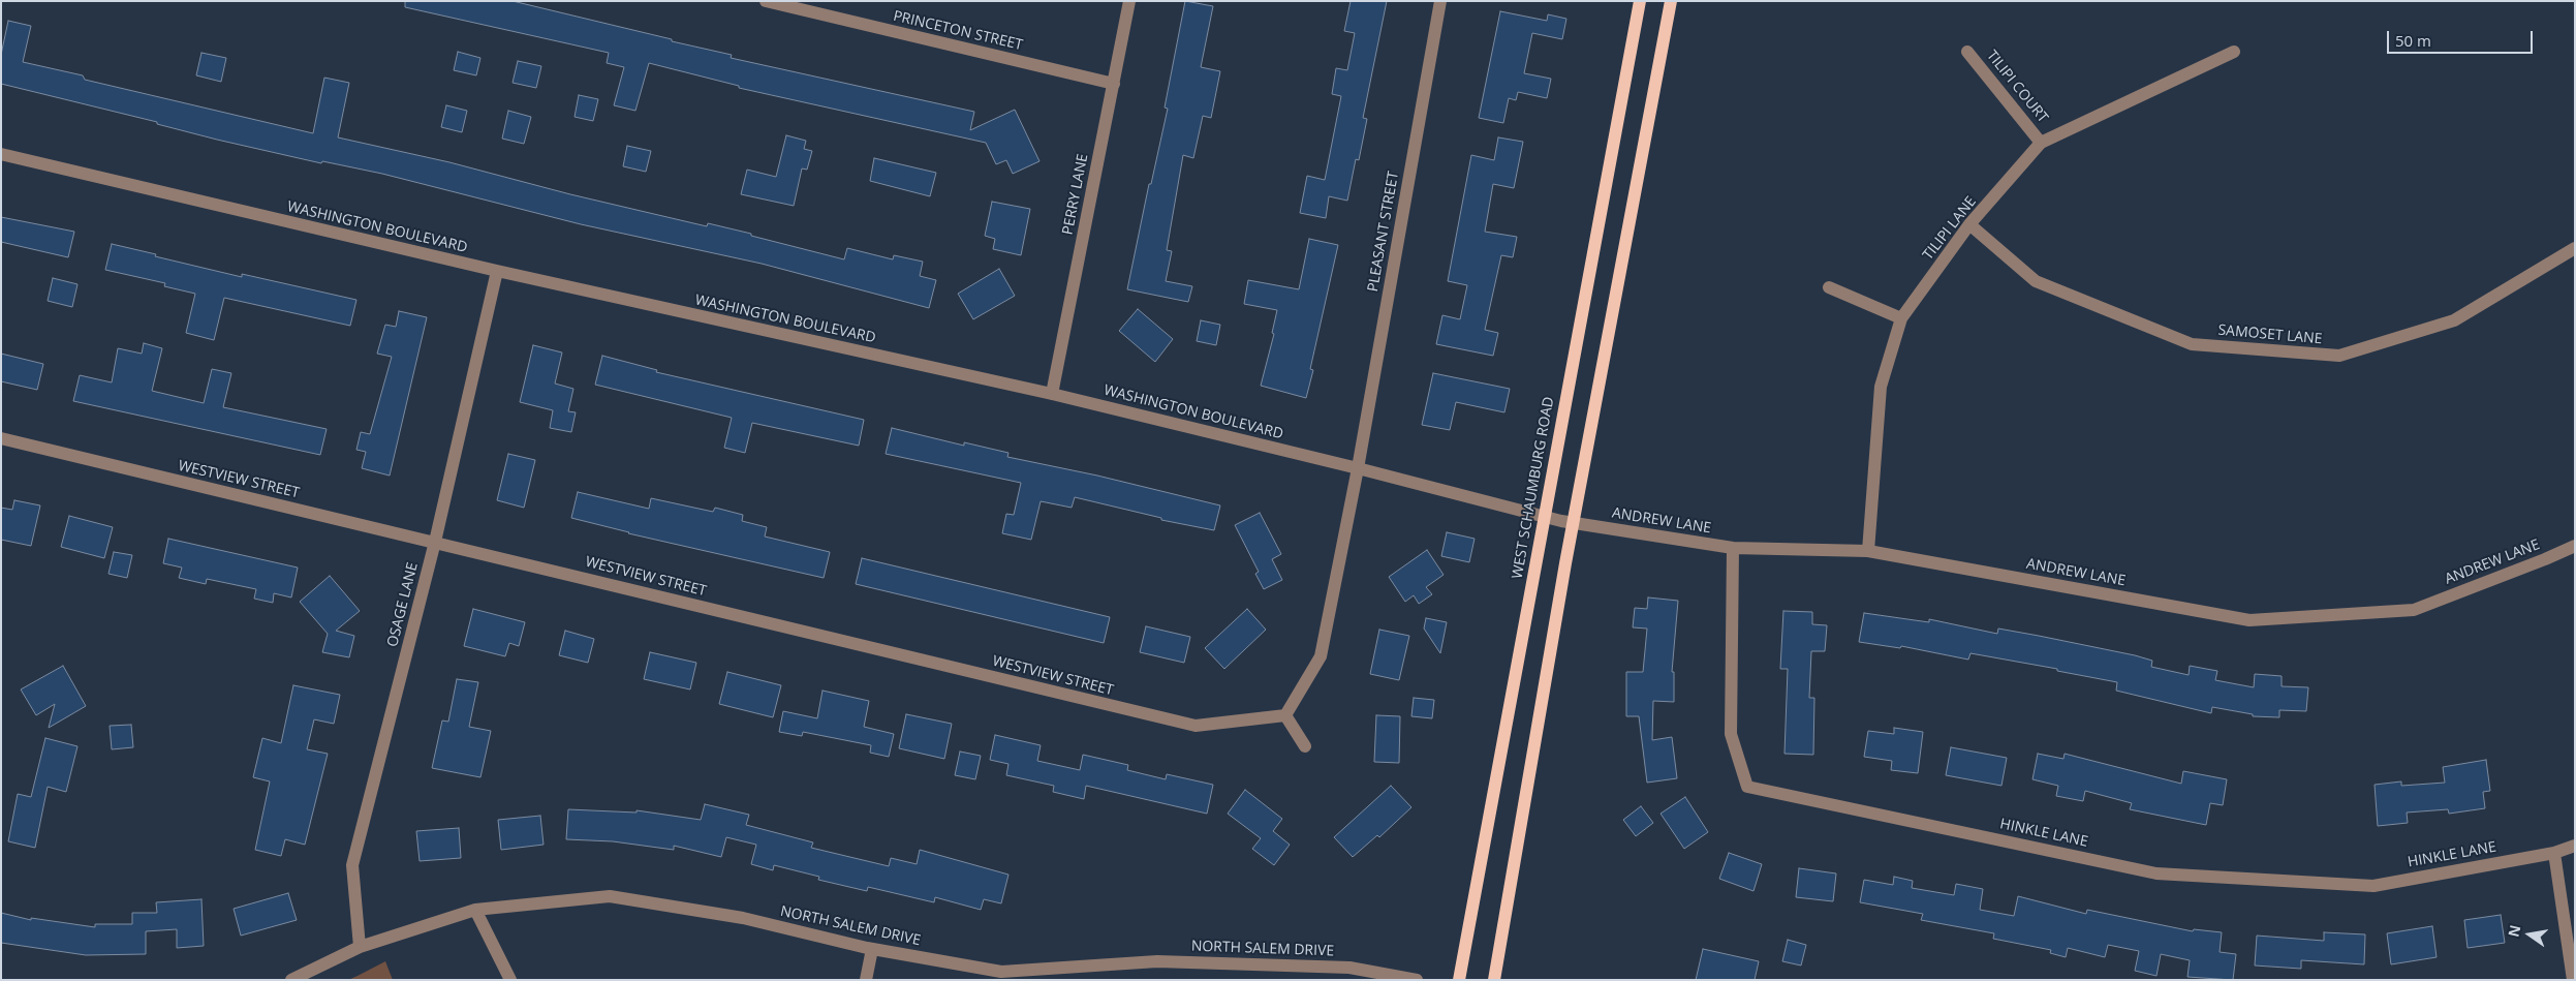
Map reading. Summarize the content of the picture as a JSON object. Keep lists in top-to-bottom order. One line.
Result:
{"streets":{"main road":["WEST SCHAUMBURG ROAD"],"street":["PRINCETON STREET","TILIPI COURT","PERRY LANE","WASHINGTON BOULEVARD","TILIPI LANE","PLEASANT STREET","SAMOSET LANE","WESTVIEW STREET","ANDREW LANE","OSAGE LANE","HINKLE LANE","NORTH SALEM DRIVE"]},"crossings":[["PRINCETON STREET","PERRY LANE"],["TILIPI COURT","TILIPI LANE"],["PERRY LANE","WASHINGTON BOULEVARD"],["WASHINGTON BOULEVARD","PLEASANT STREET"],["WASHINGTON BOULEVARD","WEST SCHAUMBURG ROAD"],["WASHINGTON BOULEVARD","ANDREW LANE"],["WASHINGTON BOULEVARD","OSAGE LANE"],["TILIPI LANE","SAMOSET LANE"],["TILIPI LANE","ANDREW LANE"],["WESTVIEW STREET","OSAGE LANE"],["ANDREW LANE","HINKLE LANE"],["OSAGE LANE","NORTH SALEM DRIVE"]],"scale_bar":"50 m","north":"left"}
